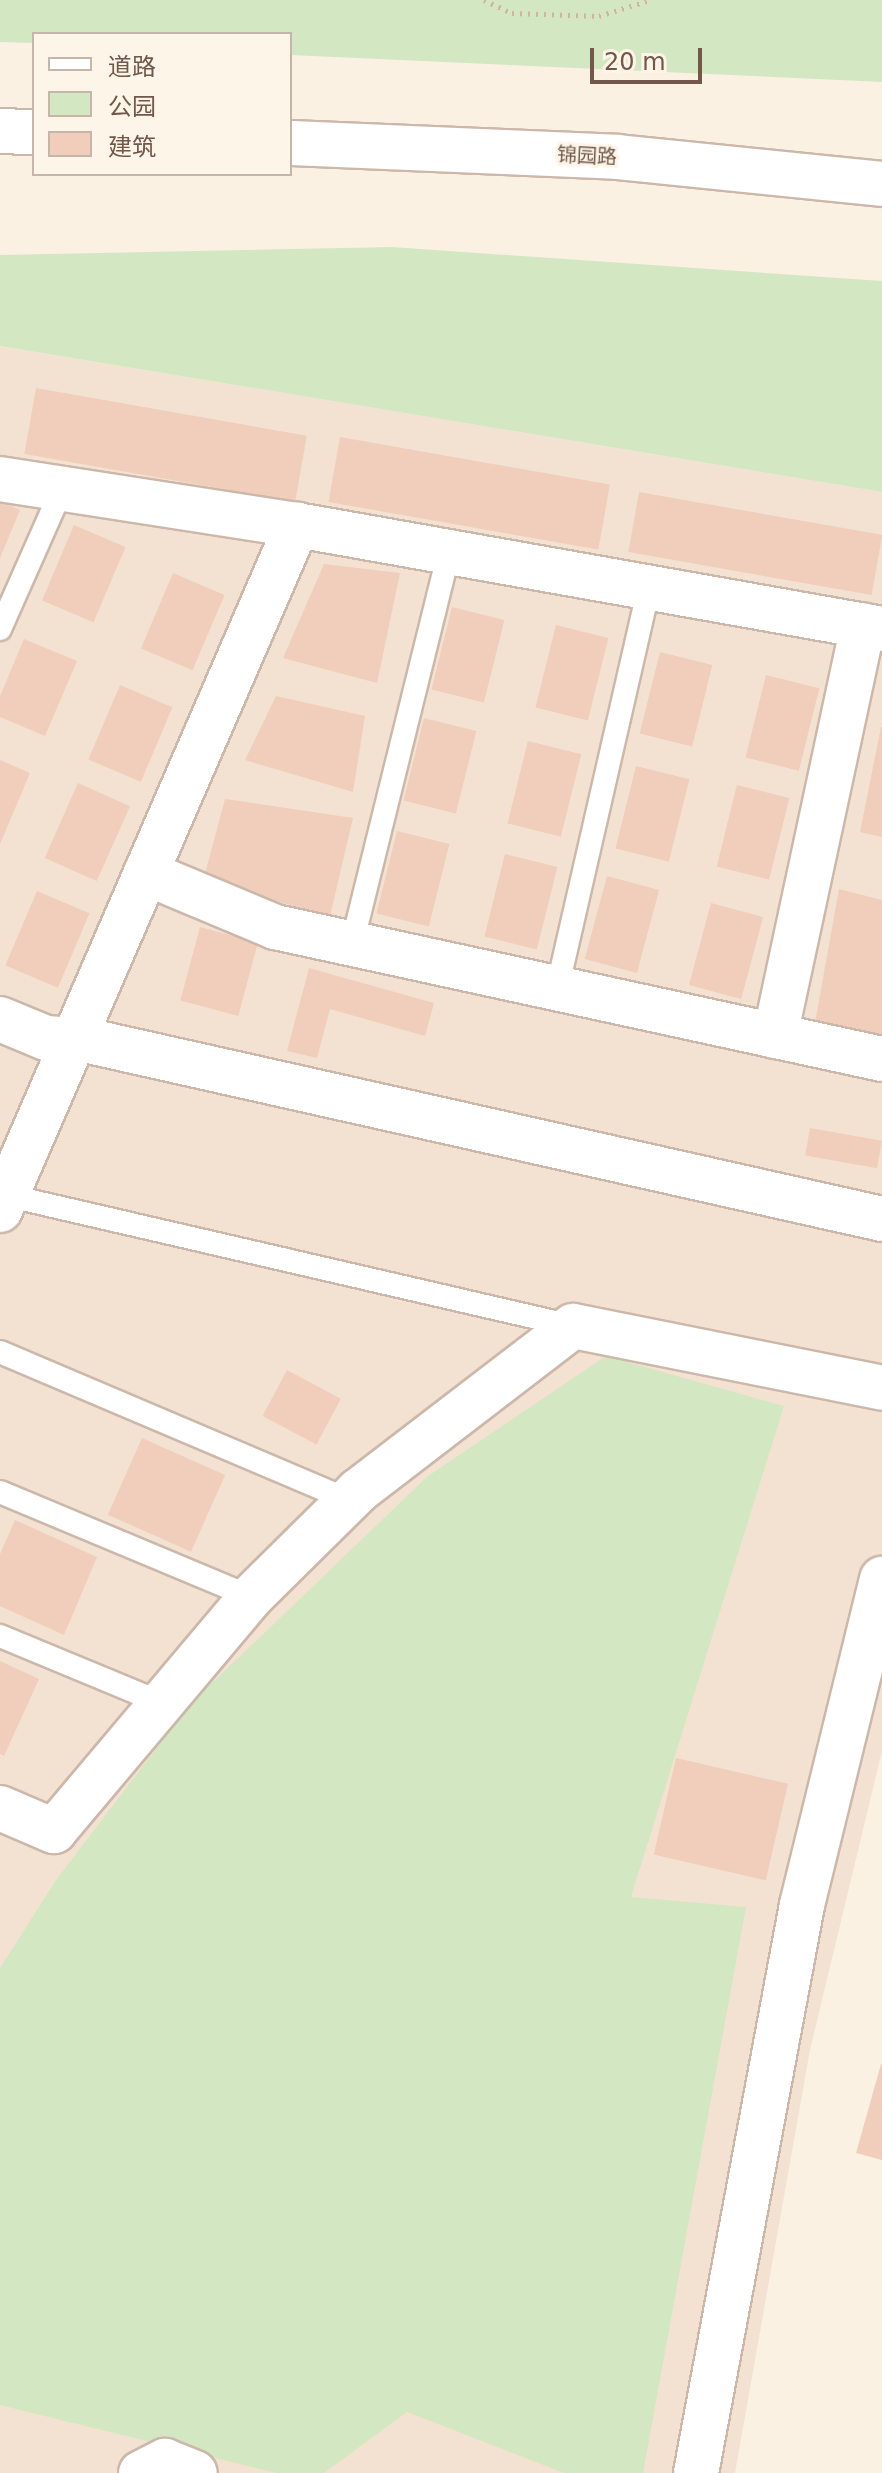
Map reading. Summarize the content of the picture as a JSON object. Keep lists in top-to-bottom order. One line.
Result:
{"streets":{"street":["锦园路"]},"legend":["道路","公园","建筑"],"scale_bar":"20 m"}
